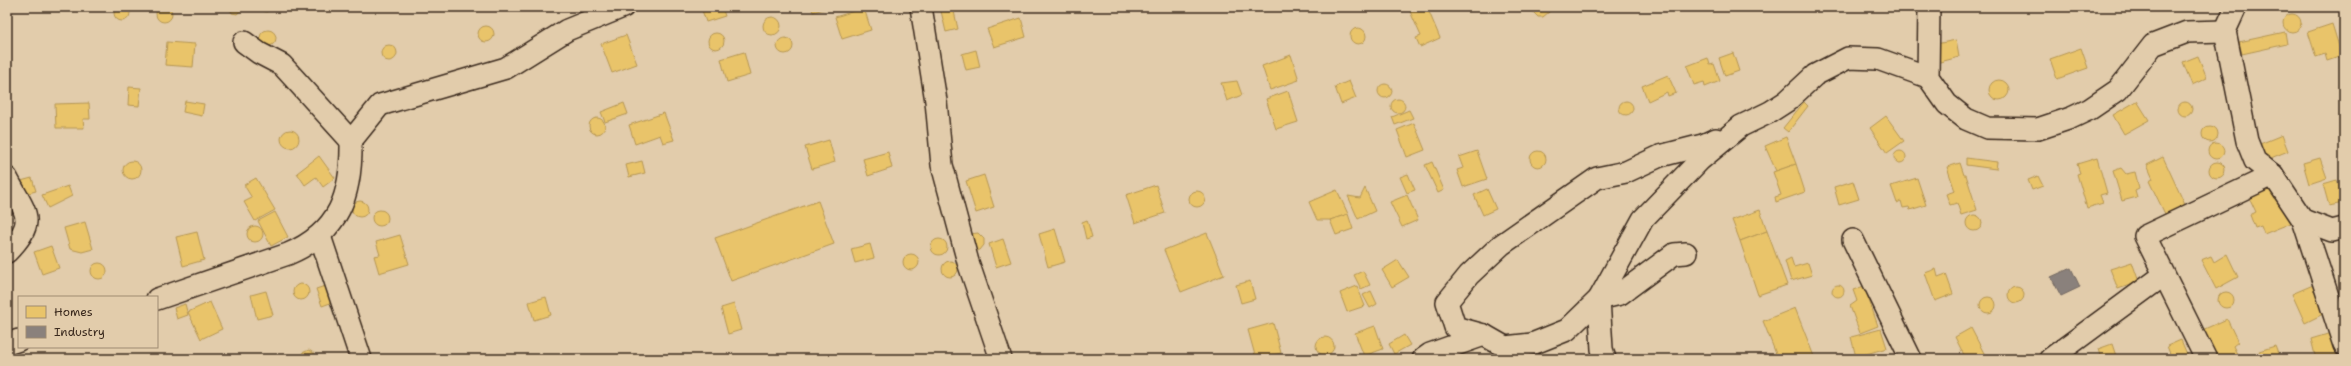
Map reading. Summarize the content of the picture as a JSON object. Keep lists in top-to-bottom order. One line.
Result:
{"legend":["Homes","Industry"]}
